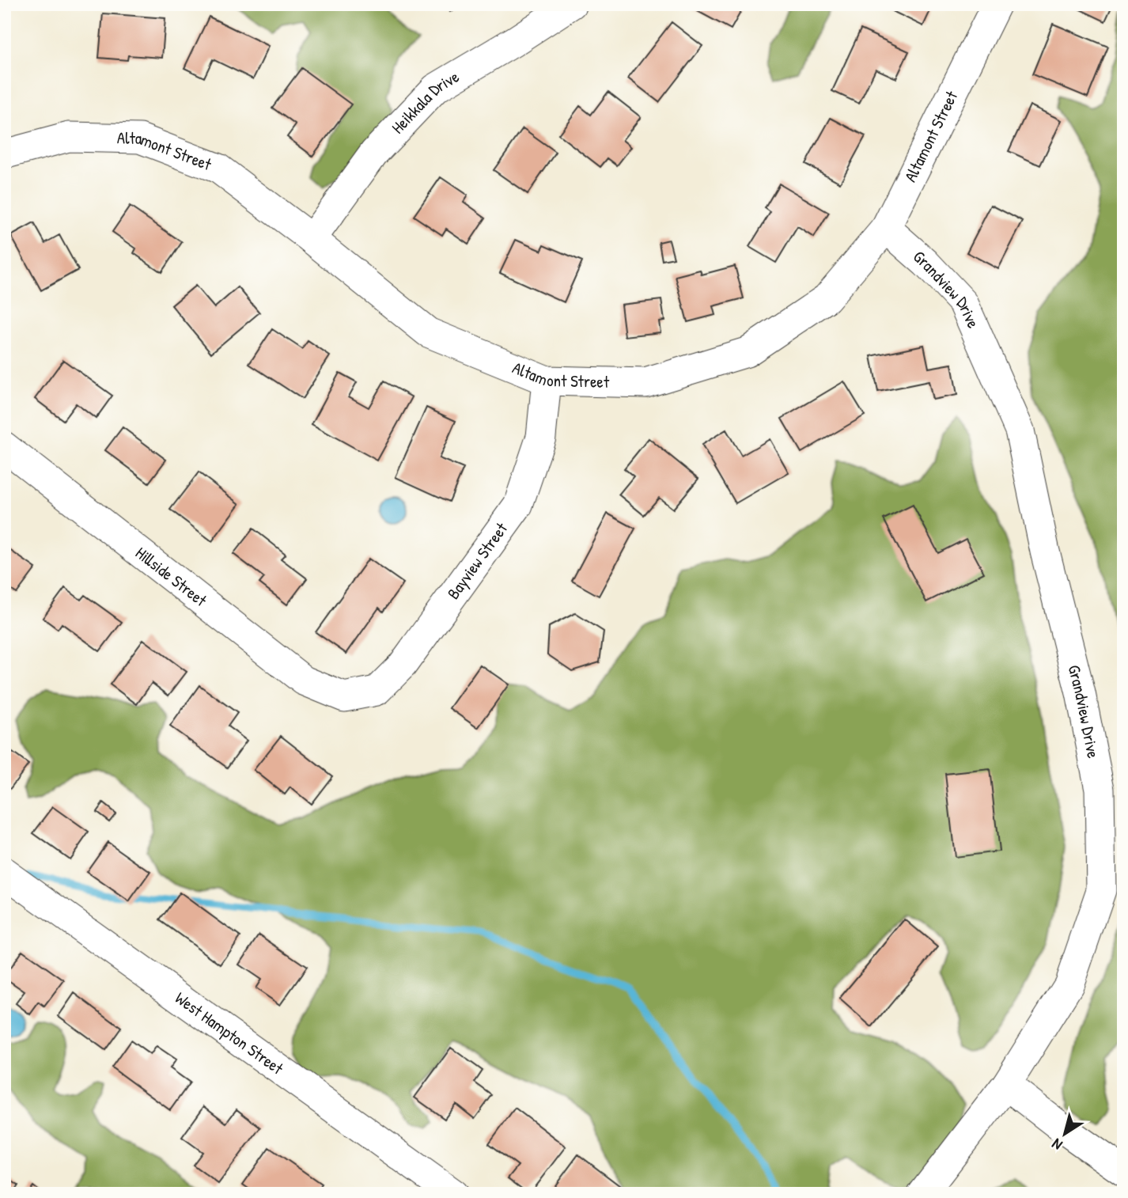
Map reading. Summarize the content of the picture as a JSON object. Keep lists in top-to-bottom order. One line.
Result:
{"streets":{"street":["Heikkala Drive","Altamont Street","Grandview Drive","Bayview Street","Hillside Street","West Hampton Street"]},"crossings":[["Heikkala Drive","Altamont Street"],["Altamont Street","Grandview Drive"],["Altamont Street","Bayview Street"],["Bayview Street","Hillside Street"]],"north":"bottom left"}
